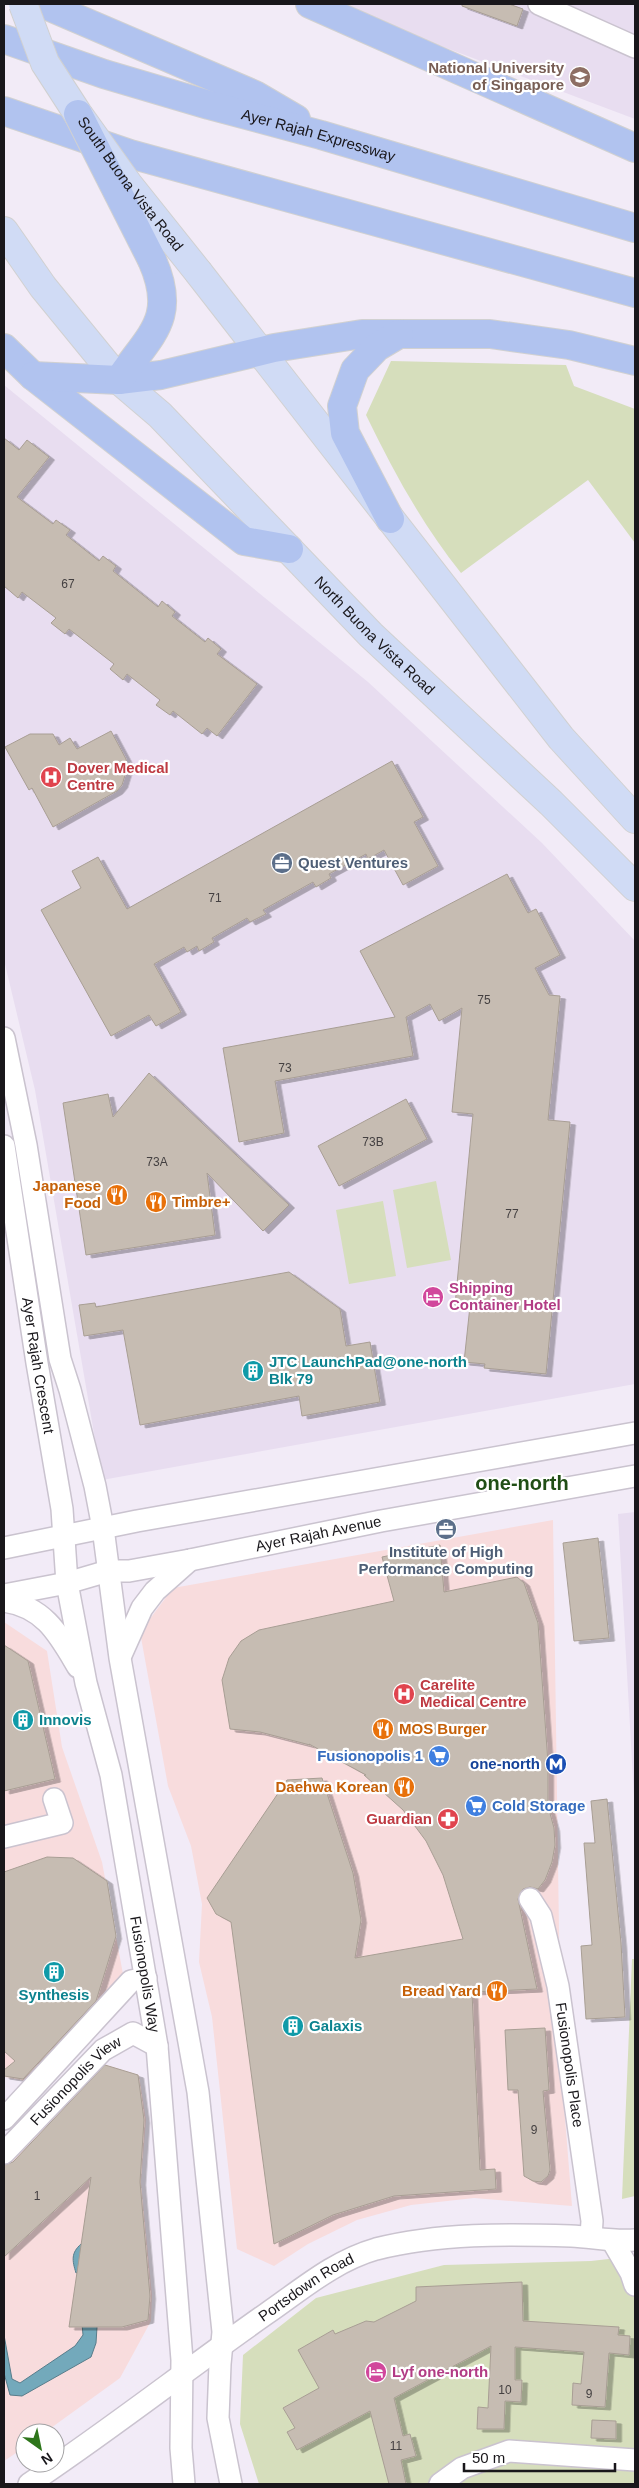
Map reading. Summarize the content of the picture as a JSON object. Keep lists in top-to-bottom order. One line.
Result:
{"streets":{"highway":["Ayer Rajah Expressway"],"main road":["South Buona Vista Road","North Buona Vista Road"],"street":["Ayer Rajah Crescent","Ayer Rajah Avenue","Fusionopolis Way","Fusionopolis Place","Fusionopolis View","Portsdown Road"]},"crossings":[["Ayer Rajah Crescent","Ayer Rajah Avenue"],["Ayer Rajah Crescent","Fusionopolis Way"],["Ayer Rajah Avenue","Fusionopolis Way"],["Fusionopolis Way","Fusionopolis View"],["Fusionopolis Way","Portsdown Road"],["Fusionopolis Place","Portsdown Road"]],"districts":["one-north"],"places":{"school or university":["National University of Singapore"],"hospital":["Dover Medical Centre","Carelite Medical Centre"],"office":["Quest Ventures","Institute of High Performance Computing"],"restaurant":["Japanese Food","Timbre+","MOS Burger","Daehwa Korean","Bread Yard"],"hotel":["Shipping Container Hotel","Lyf one-north"],"building":["JTC LaunchPad@one-north Blk 79","Innovis","Synthesis","Galaxis"],"supermarket":["Fusionopolis 1","Cold Storage"],"metro station":["one-north"],"pharmacy":["Guardian"]},"house_numbers":["67","71","75","73","73B","73A","77","9","1","10","9","11"],"scale_bar":"50 m","north":"bottom right"}
